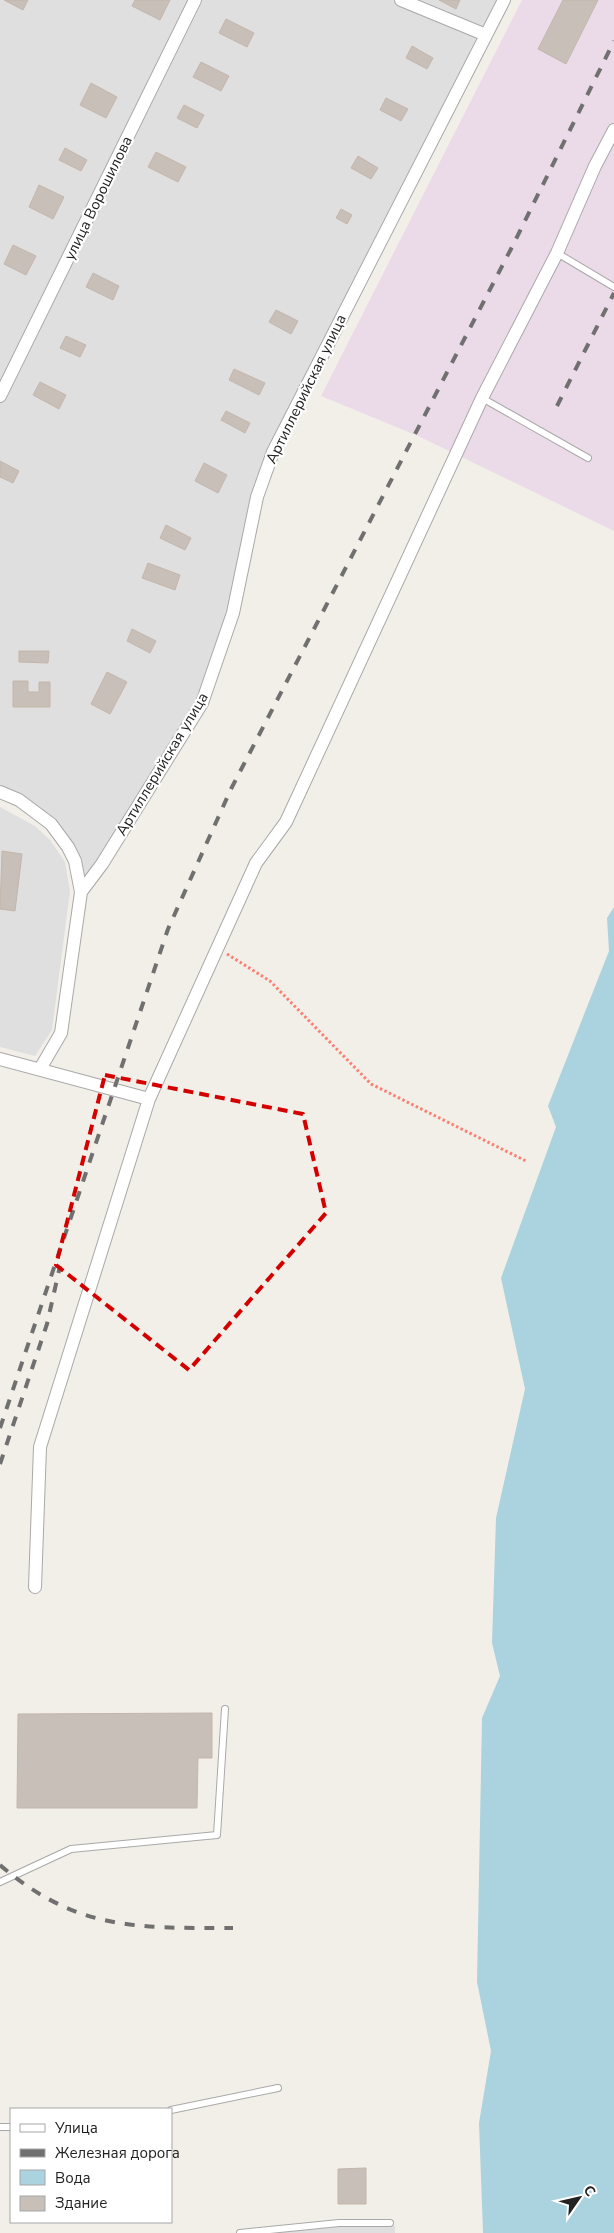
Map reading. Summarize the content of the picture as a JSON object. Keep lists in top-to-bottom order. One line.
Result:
{"streets":{"street":["улица Ворошилова","Артиллерийская улица"]},"legend":["Улица","Железная дорога","Вода","Здание"],"north":"top right"}
